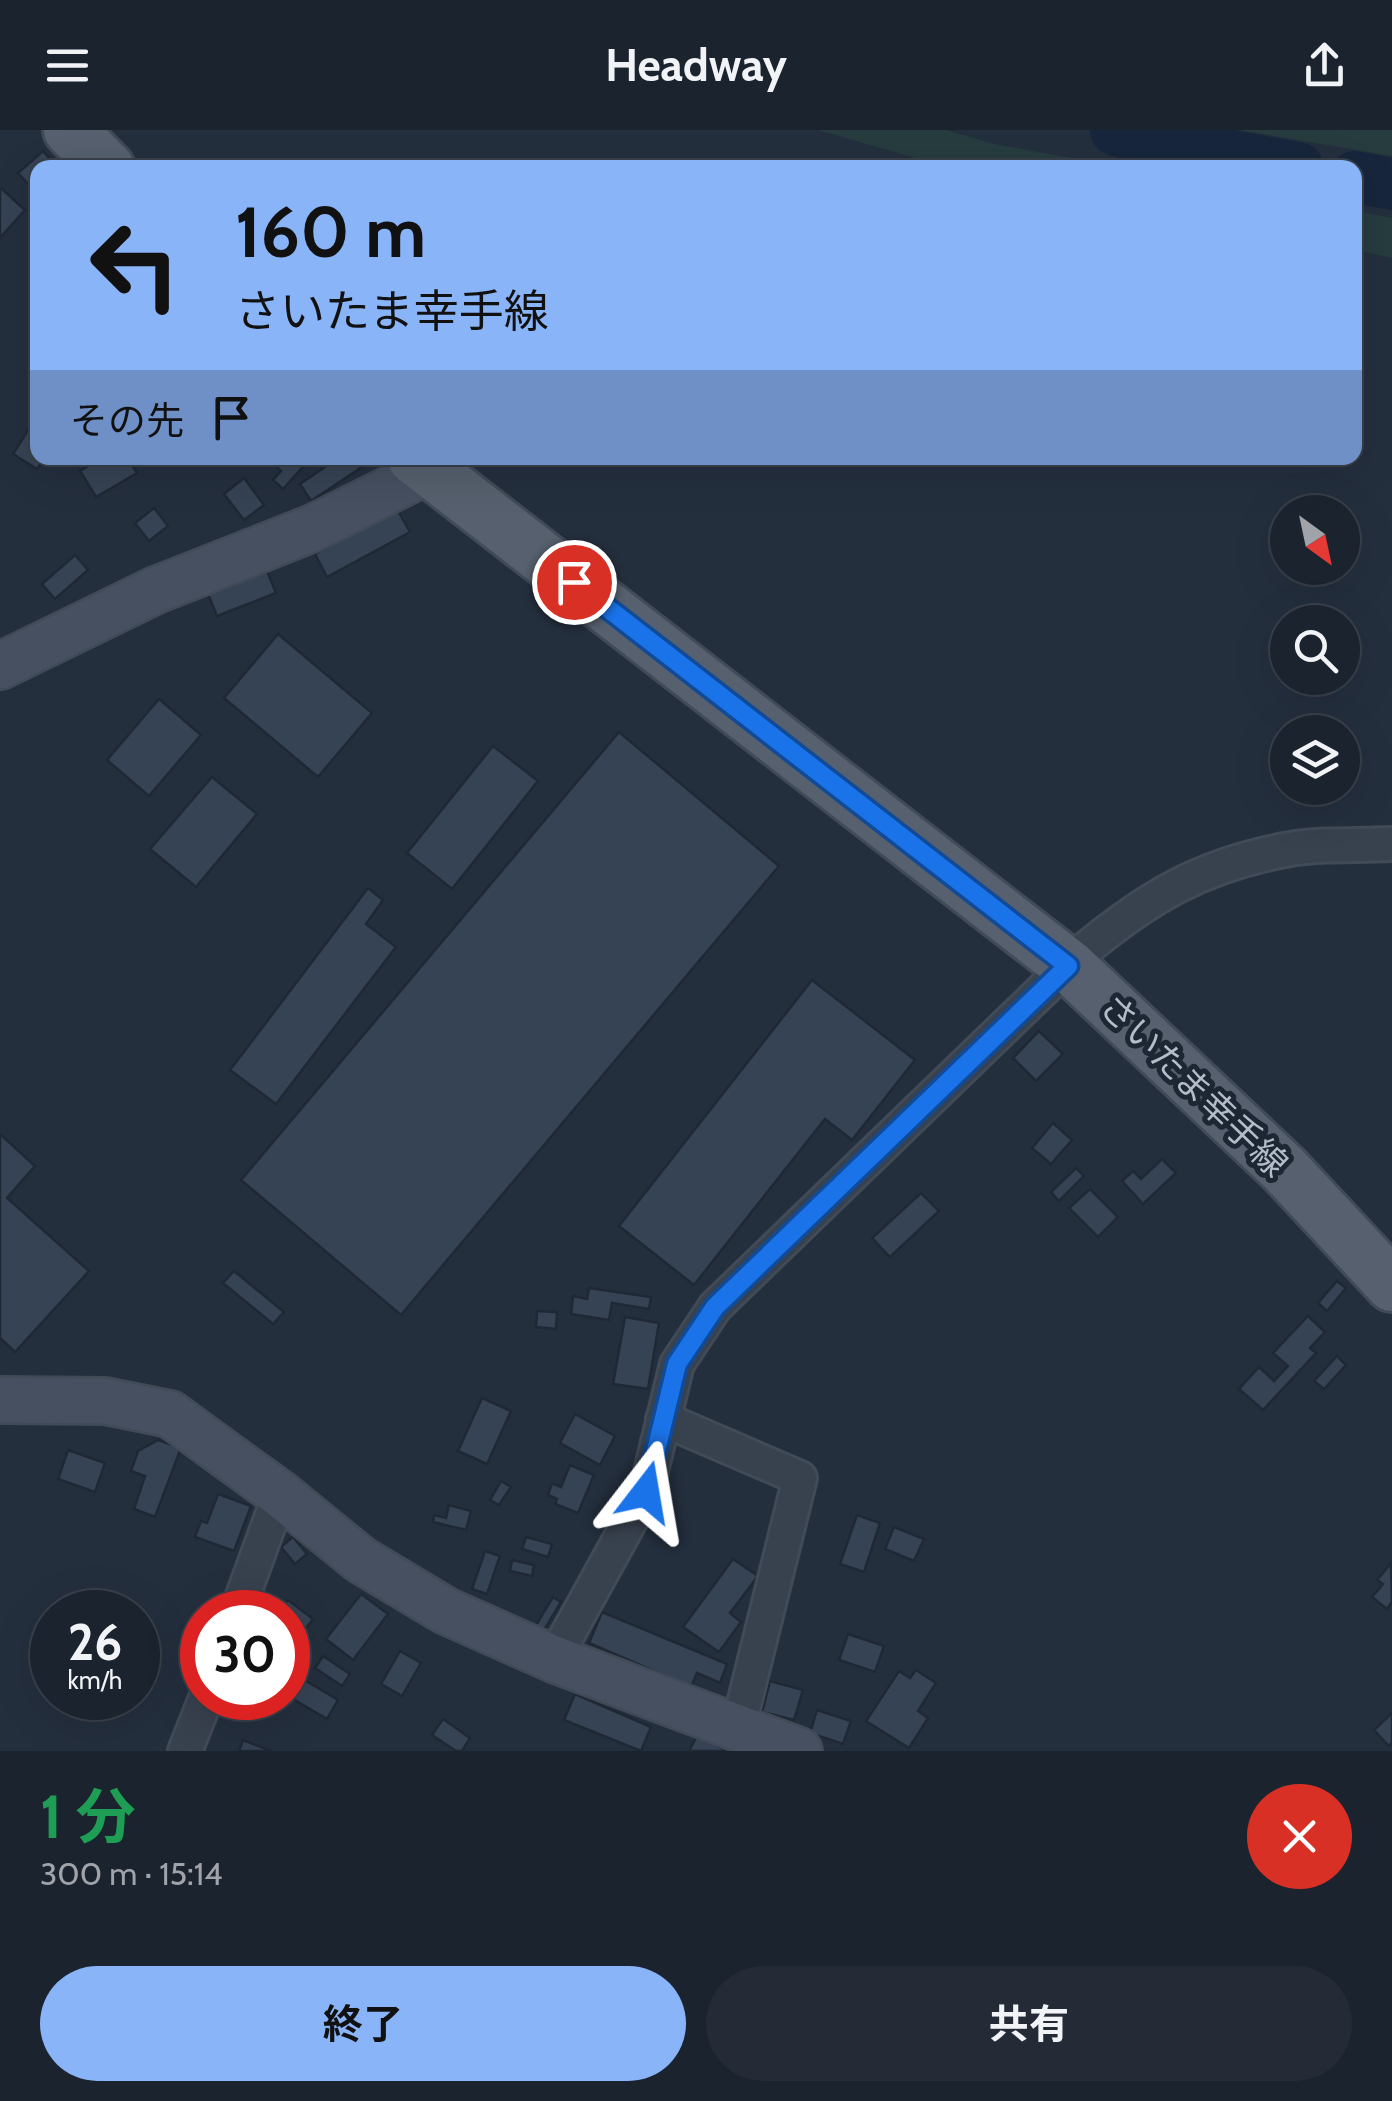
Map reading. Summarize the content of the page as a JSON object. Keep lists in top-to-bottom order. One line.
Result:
{"streets":{"main road":["さいたま幸手線"]},"north":"bottom right","page":{"header":"Headway","turn":["160 m","さいたま幸手線"],"then":"その先","speed":"26 km/h","limit":"30","heading":["1 分","300 m · 15:14"],"buttons":["終了","共有"]}}
